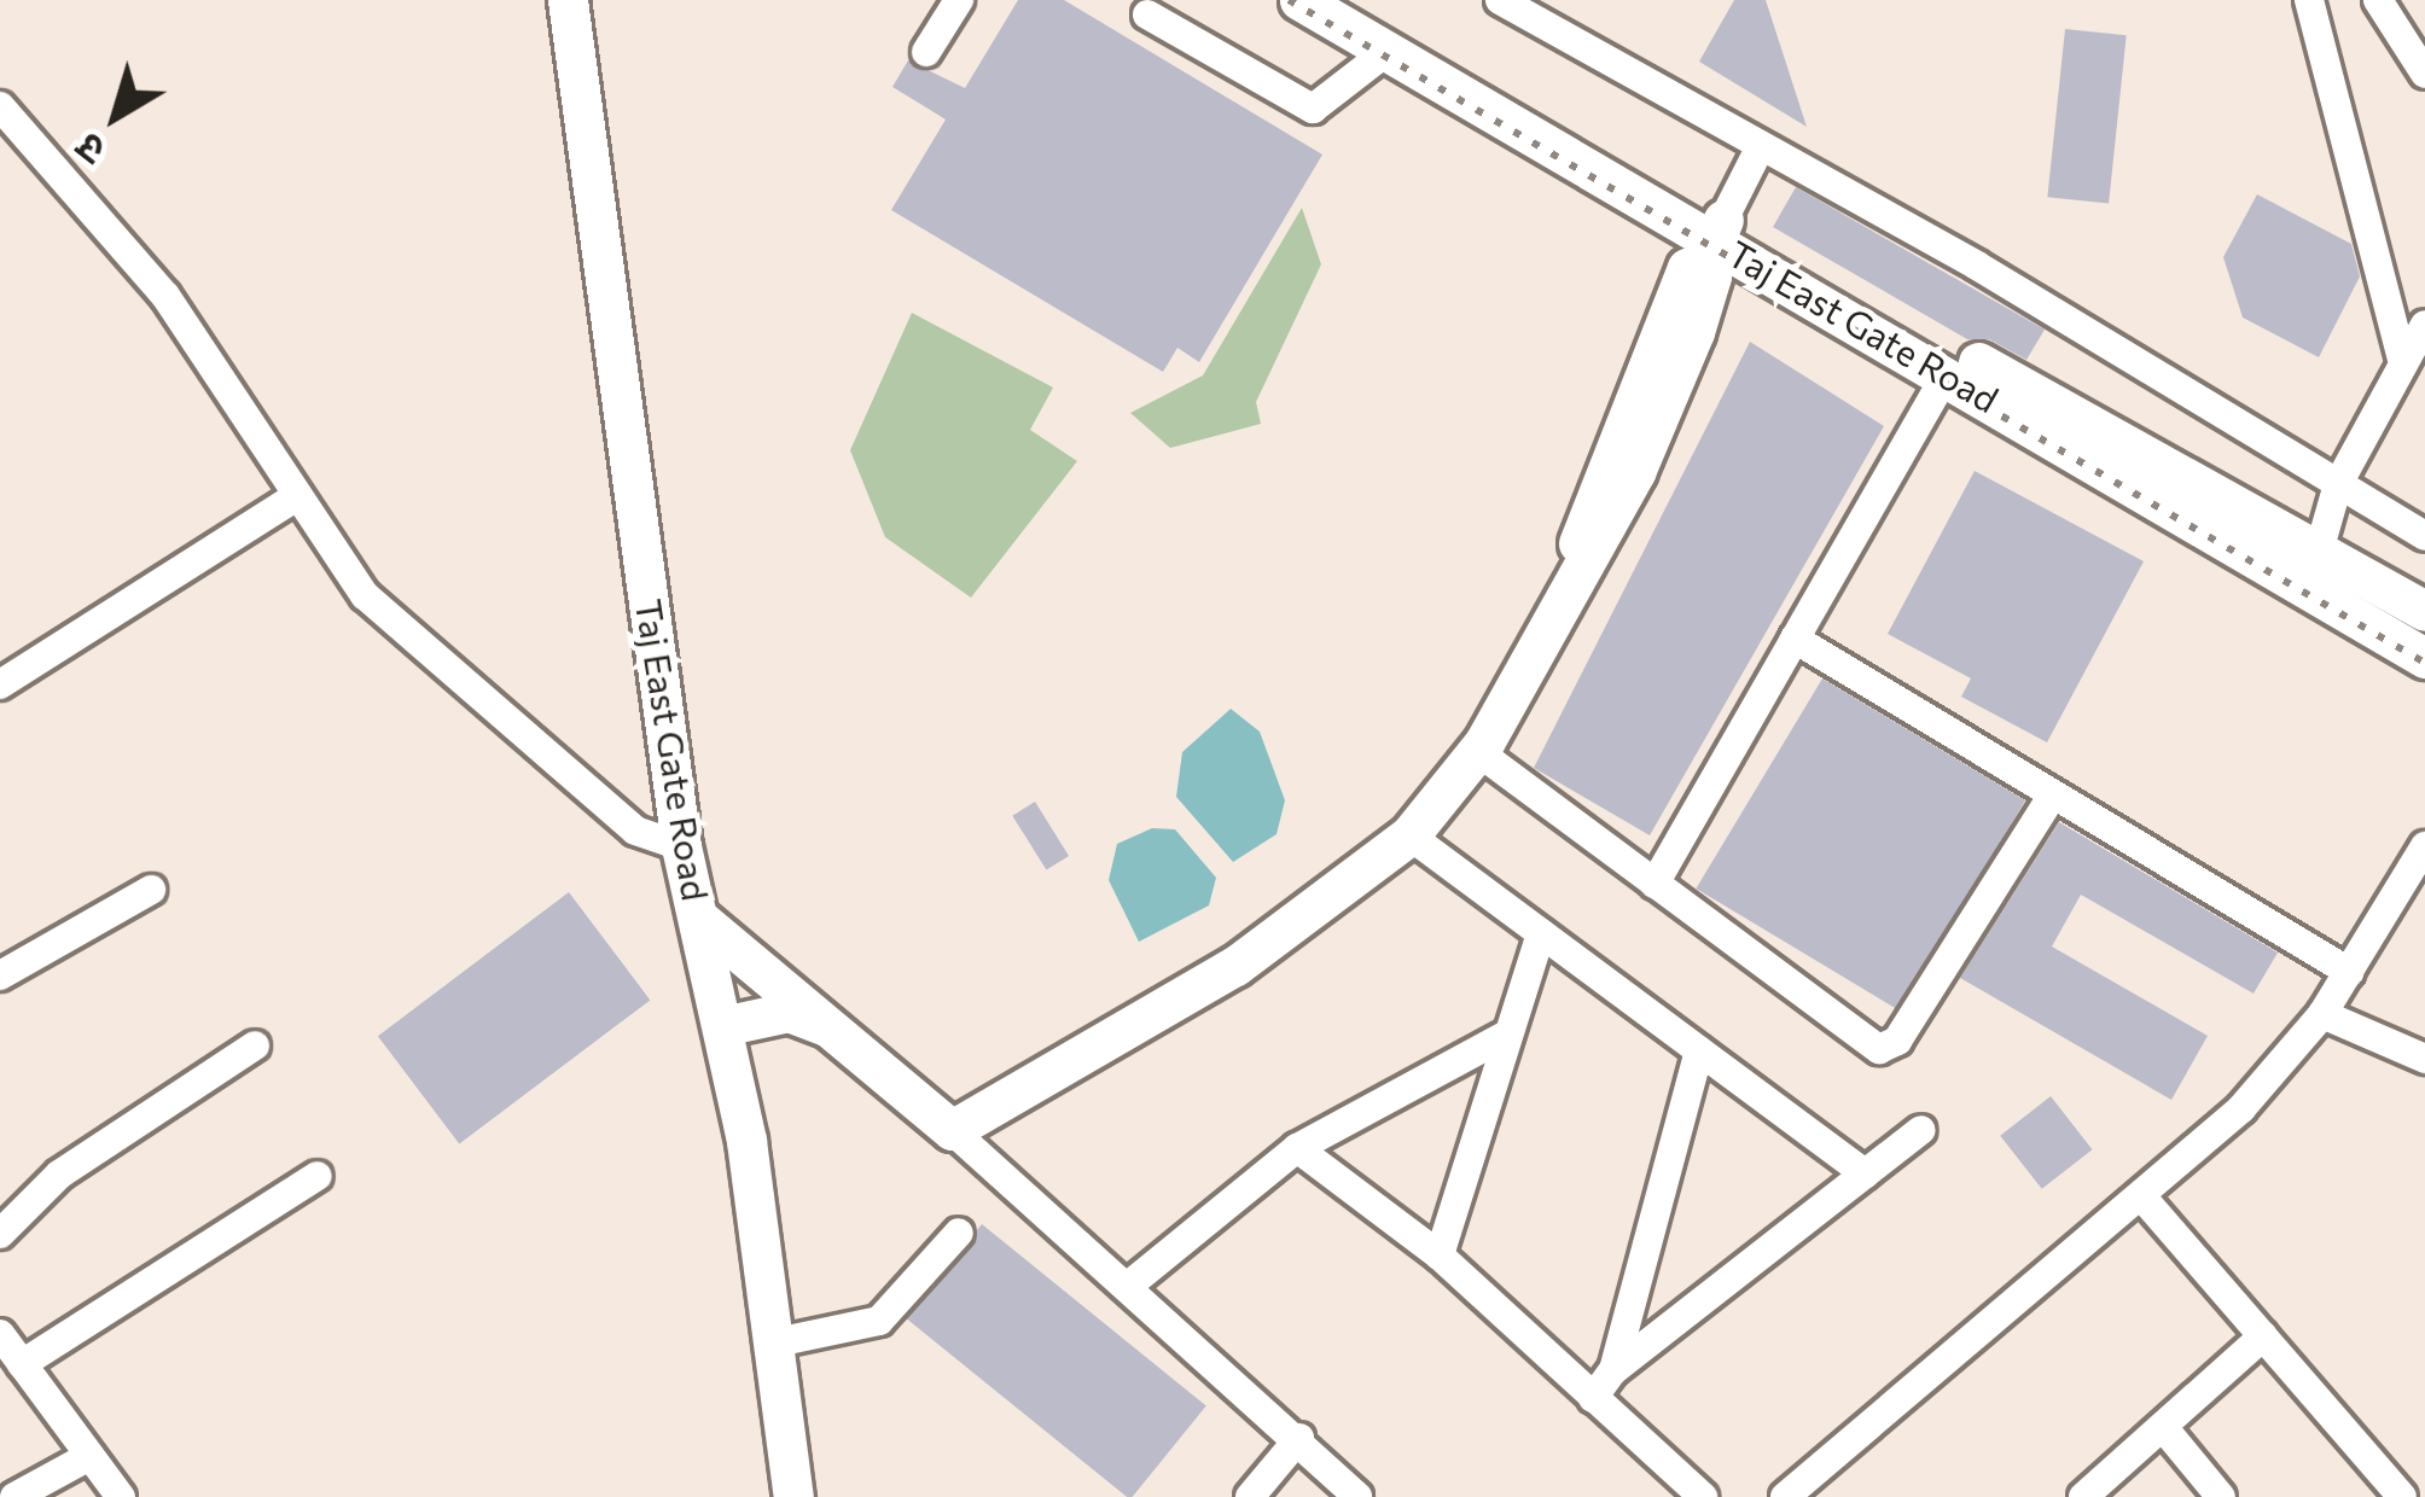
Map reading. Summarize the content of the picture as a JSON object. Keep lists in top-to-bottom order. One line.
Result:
{"streets":{"main road":["Taj East Gate Road"]},"north":"bottom left"}
